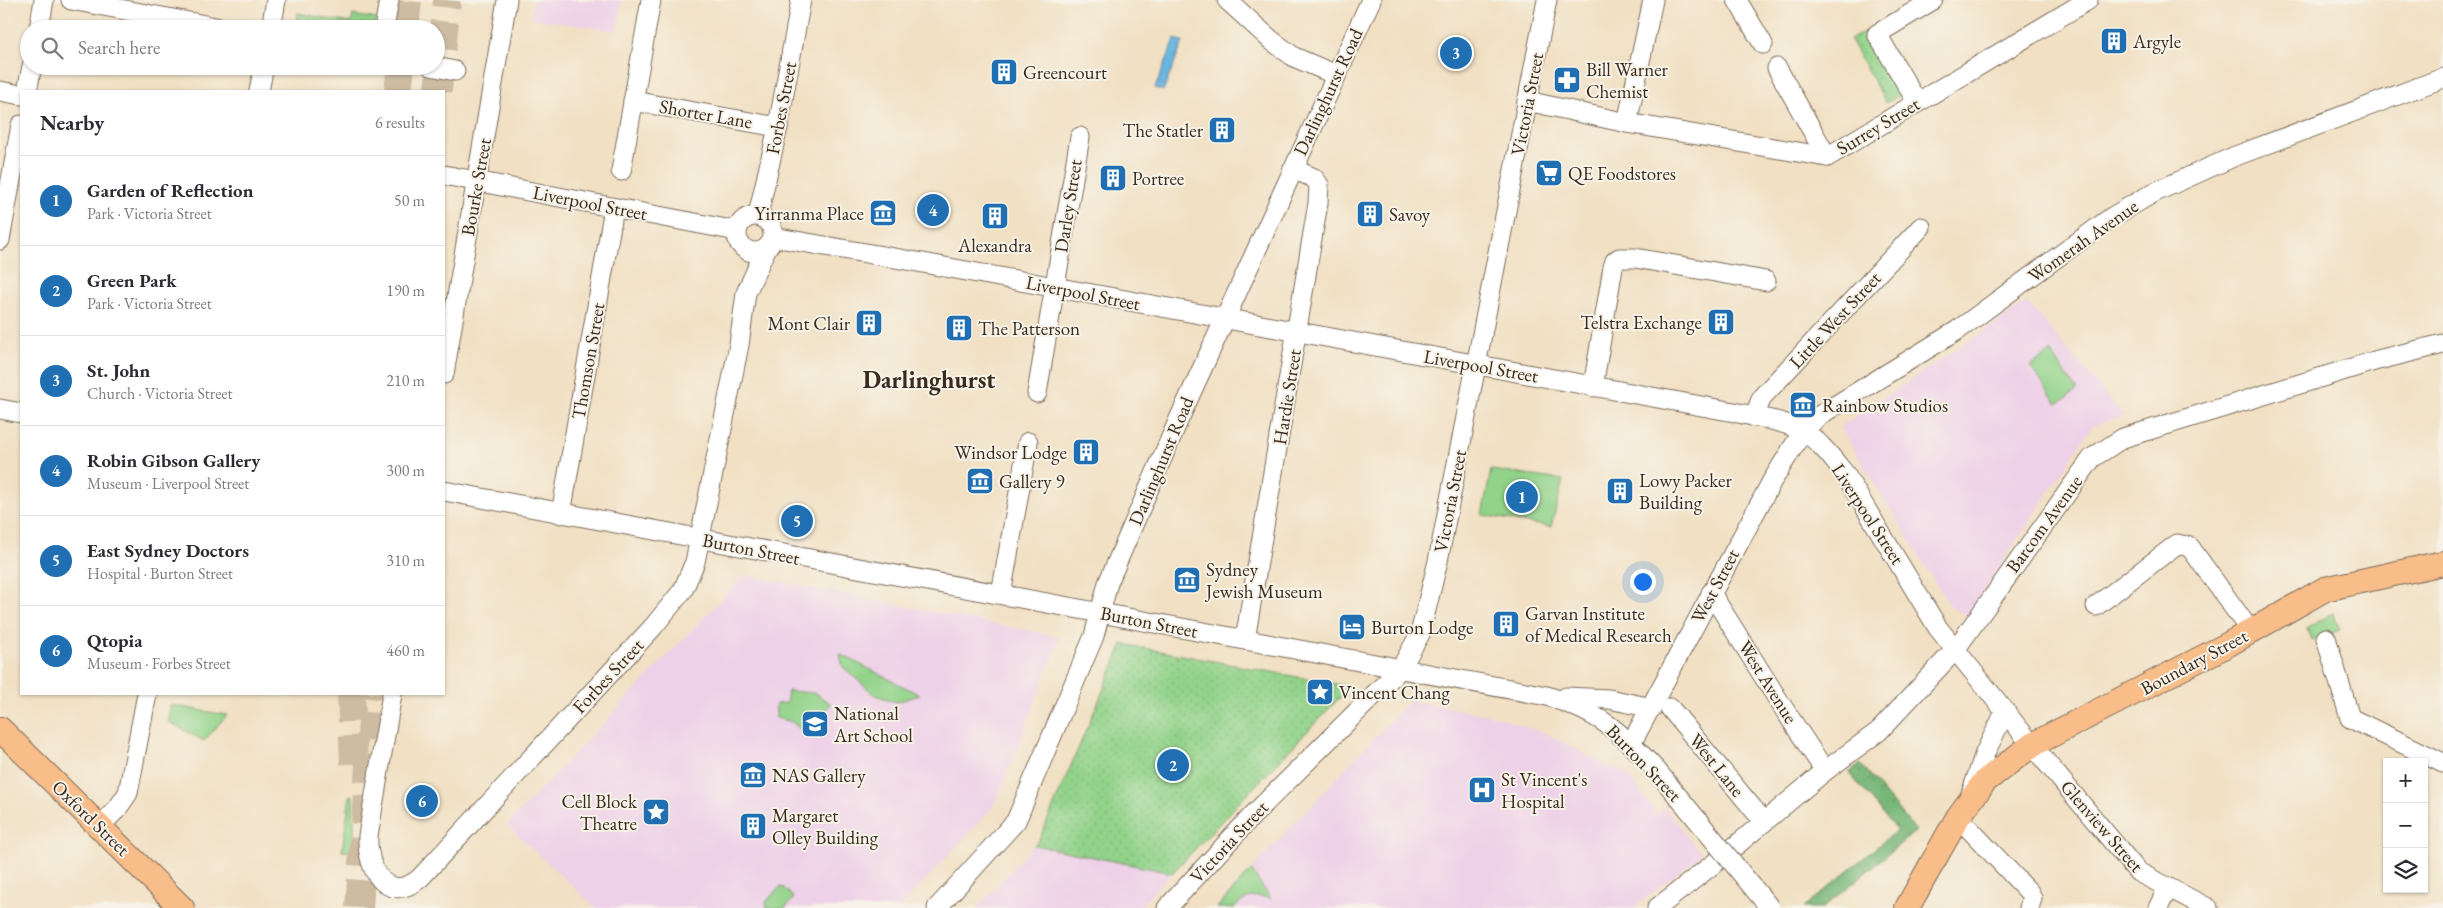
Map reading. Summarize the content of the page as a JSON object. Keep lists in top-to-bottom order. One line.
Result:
{"streets":{"main road":["Boundary Street","Oxford Street"],"street":["Darlinghurst Road","Victoria Street","Forbes Street","Shorter Lane","Surrey Street","Bourke Street","Liverpool Street","Darley Street","Womerah Avenue","Little West Street","Thomson Street","Hardie Street","Barcom Avenue","Burton Street","West Street","West Avenue","West Lane","Glenview Street"]},"crossings":[["Darlinghurst Road","Liverpool Street"],["Darlinghurst Road","Hardie Street"],["Darlinghurst Road","Burton Street"],["Victoria Street","Surrey Street"],["Victoria Street","Liverpool Street"],["Victoria Street","Burton Street"],["Forbes Street","Shorter Lane"],["Forbes Street","Liverpool Street"],["Forbes Street","Burton Street"],["Bourke Street","Liverpool Street"],["Liverpool Street","Darley Street"],["Liverpool Street","Womerah Avenue"],["Liverpool Street","Little West Street"],["Liverpool Street","Thomson Street"],["Liverpool Street","Hardie Street"],["Liverpool Street","Barcom Avenue"],["Liverpool Street","Boundary Street"],["Liverpool Street","Glenview Street"],["Womerah Avenue","West Street"],["Thomson Street","Burton Street"],["Hardie Street","Burton Street"],["Barcom Avenue","West Avenue"],["Barcom Avenue","West Lane"],["Burton Street","West Street"],["West Street","West Avenue"],["West Street","West Lane"],["Boundary Street","Glenview Street"]],"districts":["Darlinghurst"],"places":{"building":["Argyle","Greencourt","The Statler","Portree","Savoy","Alexandra","Telstra Exchange","Mont Clair","The Patterson","Windsor Lodge","Lowy Packer Building","Garvan Institute of Medical Research","Margaret Olley Building"],"pharmacy":["Bill Warner Chemist"],"supermarket":["QE Foodstores"],"museum":["Yirranma Place","Rainbow Studios","Gallery 9","Sydney Jewish Museum","NAS Gallery"],"hotel":["Burton Lodge"],"place":["Vincent Chang","Cell Block Theatre"],"school or university":["National Art School"],"hospital":["St Vincent's Hospital"]},"page":{"search":"Search here","pins":["3","4","1","5","2","6"],"heading":["Nearby","6 results"],"list":[{"mark":"1","name":"Garden of Reflection","note":"Park · Victoria Street","value":"50 m"},{"mark":"2","name":"Green Park","note":"Park · Victoria Street","value":"190 m"},{"mark":"3","name":"St. John","note":"Church · Victoria Street","value":"210 m"},{"mark":"4","name":"Robin Gibson Gallery","note":"Museum · Liverpool Street","value":"300 m"},{"mark":"5","name":"East Sydney Doctors","note":"Hospital · Burton Street","value":"310 m"},{"mark":"6","name":"Qtopia","note":"Museum · Forbes Street","value":"460 m"}],"map_buttons":["+","−"]}}
